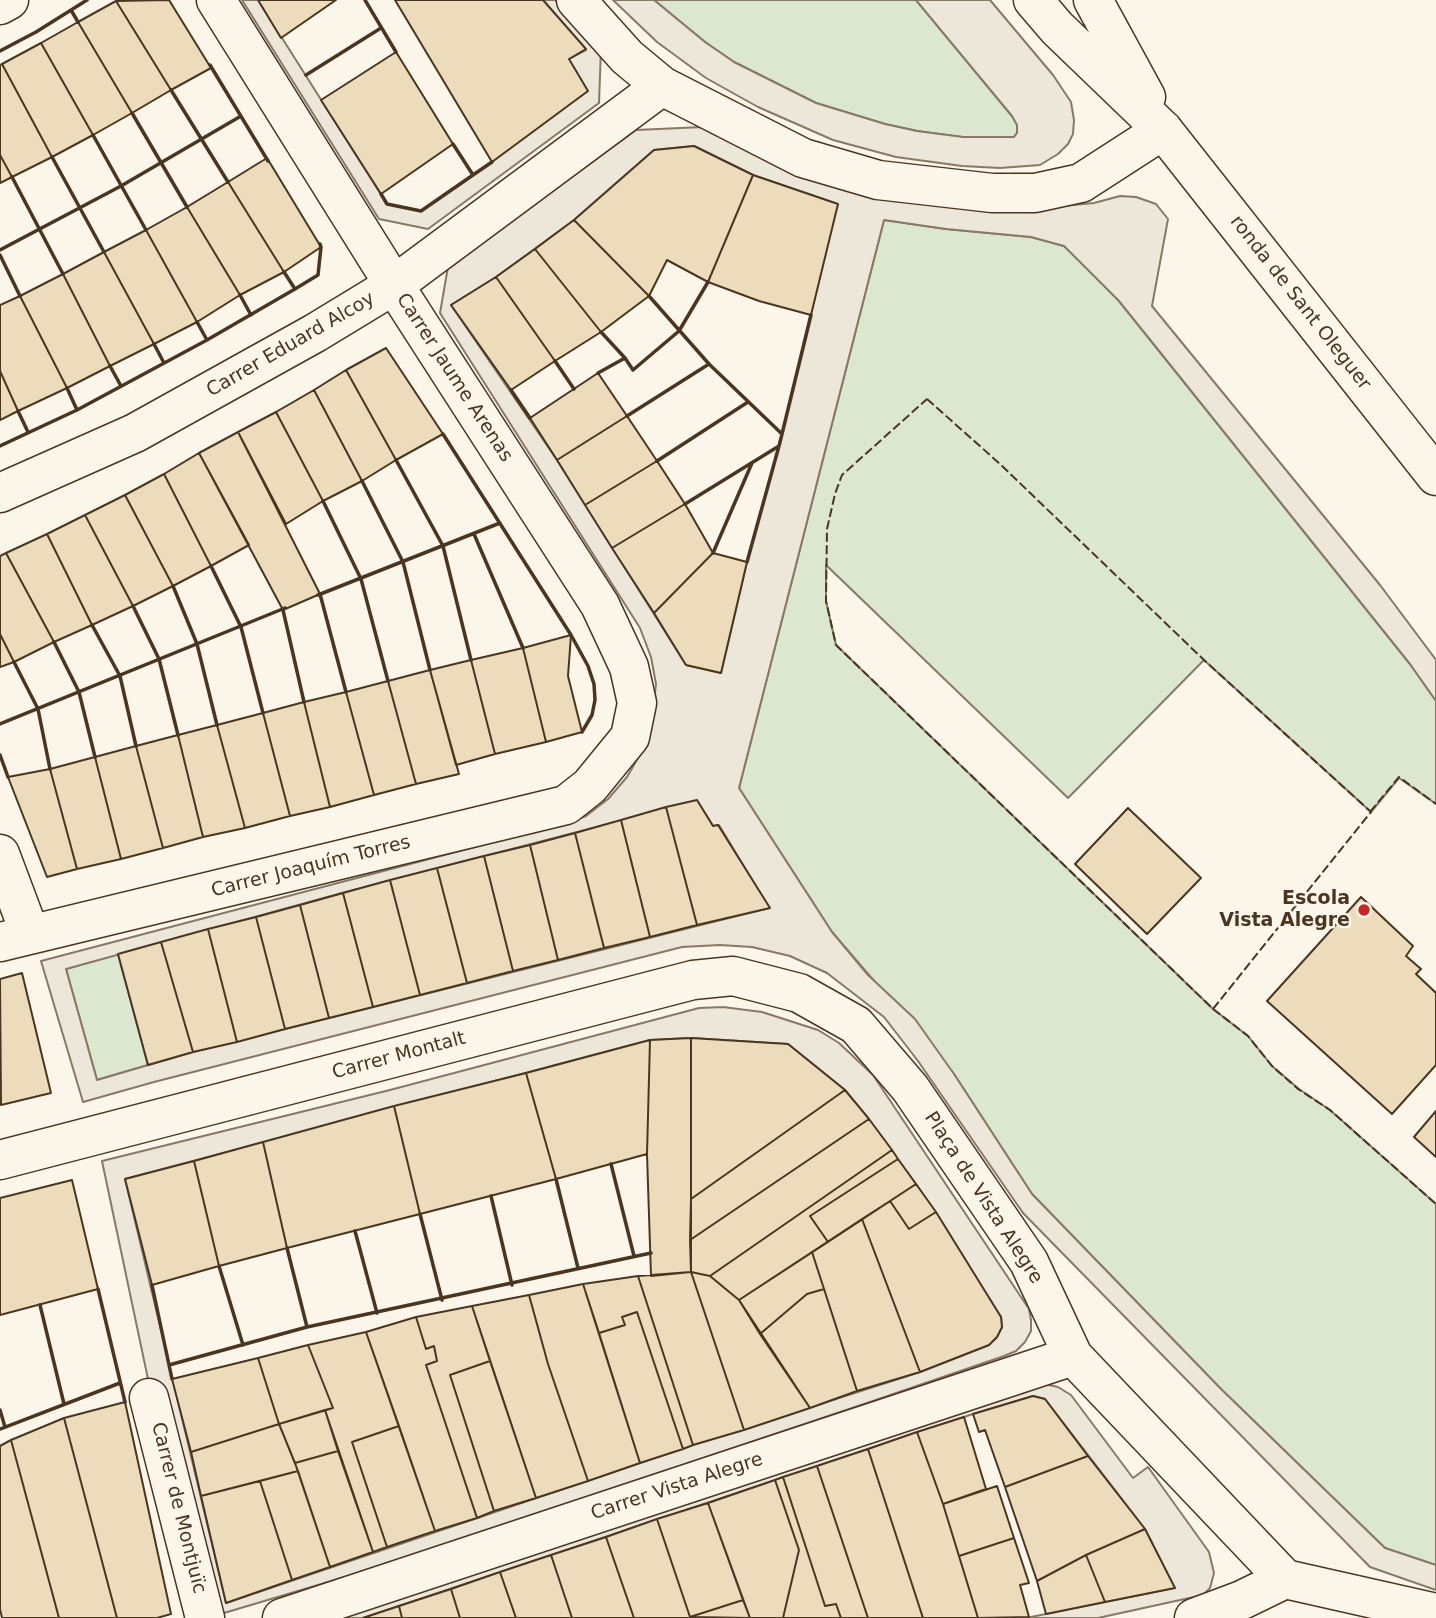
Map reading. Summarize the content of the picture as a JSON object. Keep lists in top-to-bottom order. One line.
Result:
{"streets":{"street":["ronda de Sant Oleguer","Carrer Eduard Alcoy","Carrer Jaume Arenas","Carrer Joaquím Torres","Carrer Montalt","Plaça de Vista Alegre","Carrer Vista Alegre","Carrer de Montjuïc"]},"crossings":[["Carrer Eduard Alcoy","Carrer Jaume Arenas"],["Carrer Jaume Arenas","Carrer Joaquím Torres"],["Carrer Montalt","Plaça de Vista Alegre"],["Plaça de Vista Alegre","Carrer Vista Alegre"]],"places":["Escola Vista Alegre"]}
